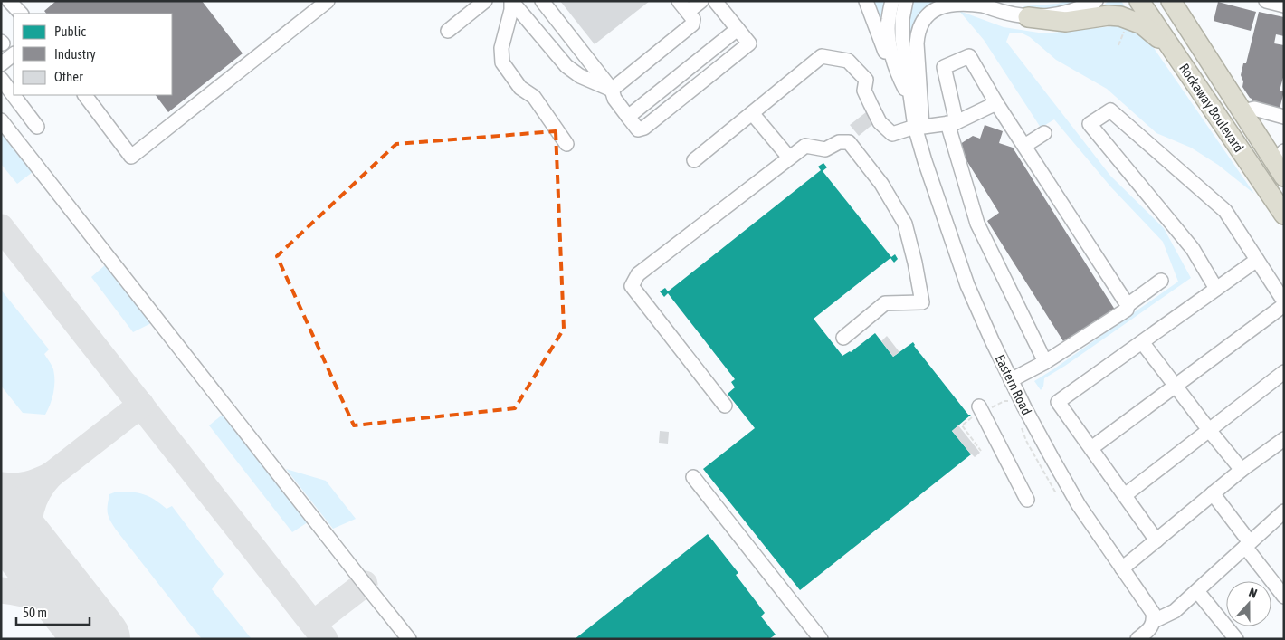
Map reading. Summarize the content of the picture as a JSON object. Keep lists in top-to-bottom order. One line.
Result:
{"streets":{"highway":["Rockaway Boulevard"],"street":["Eastern Road"]},"legend":["Public","Industry","Other"],"scale_bar":"50 m","north":"top"}
